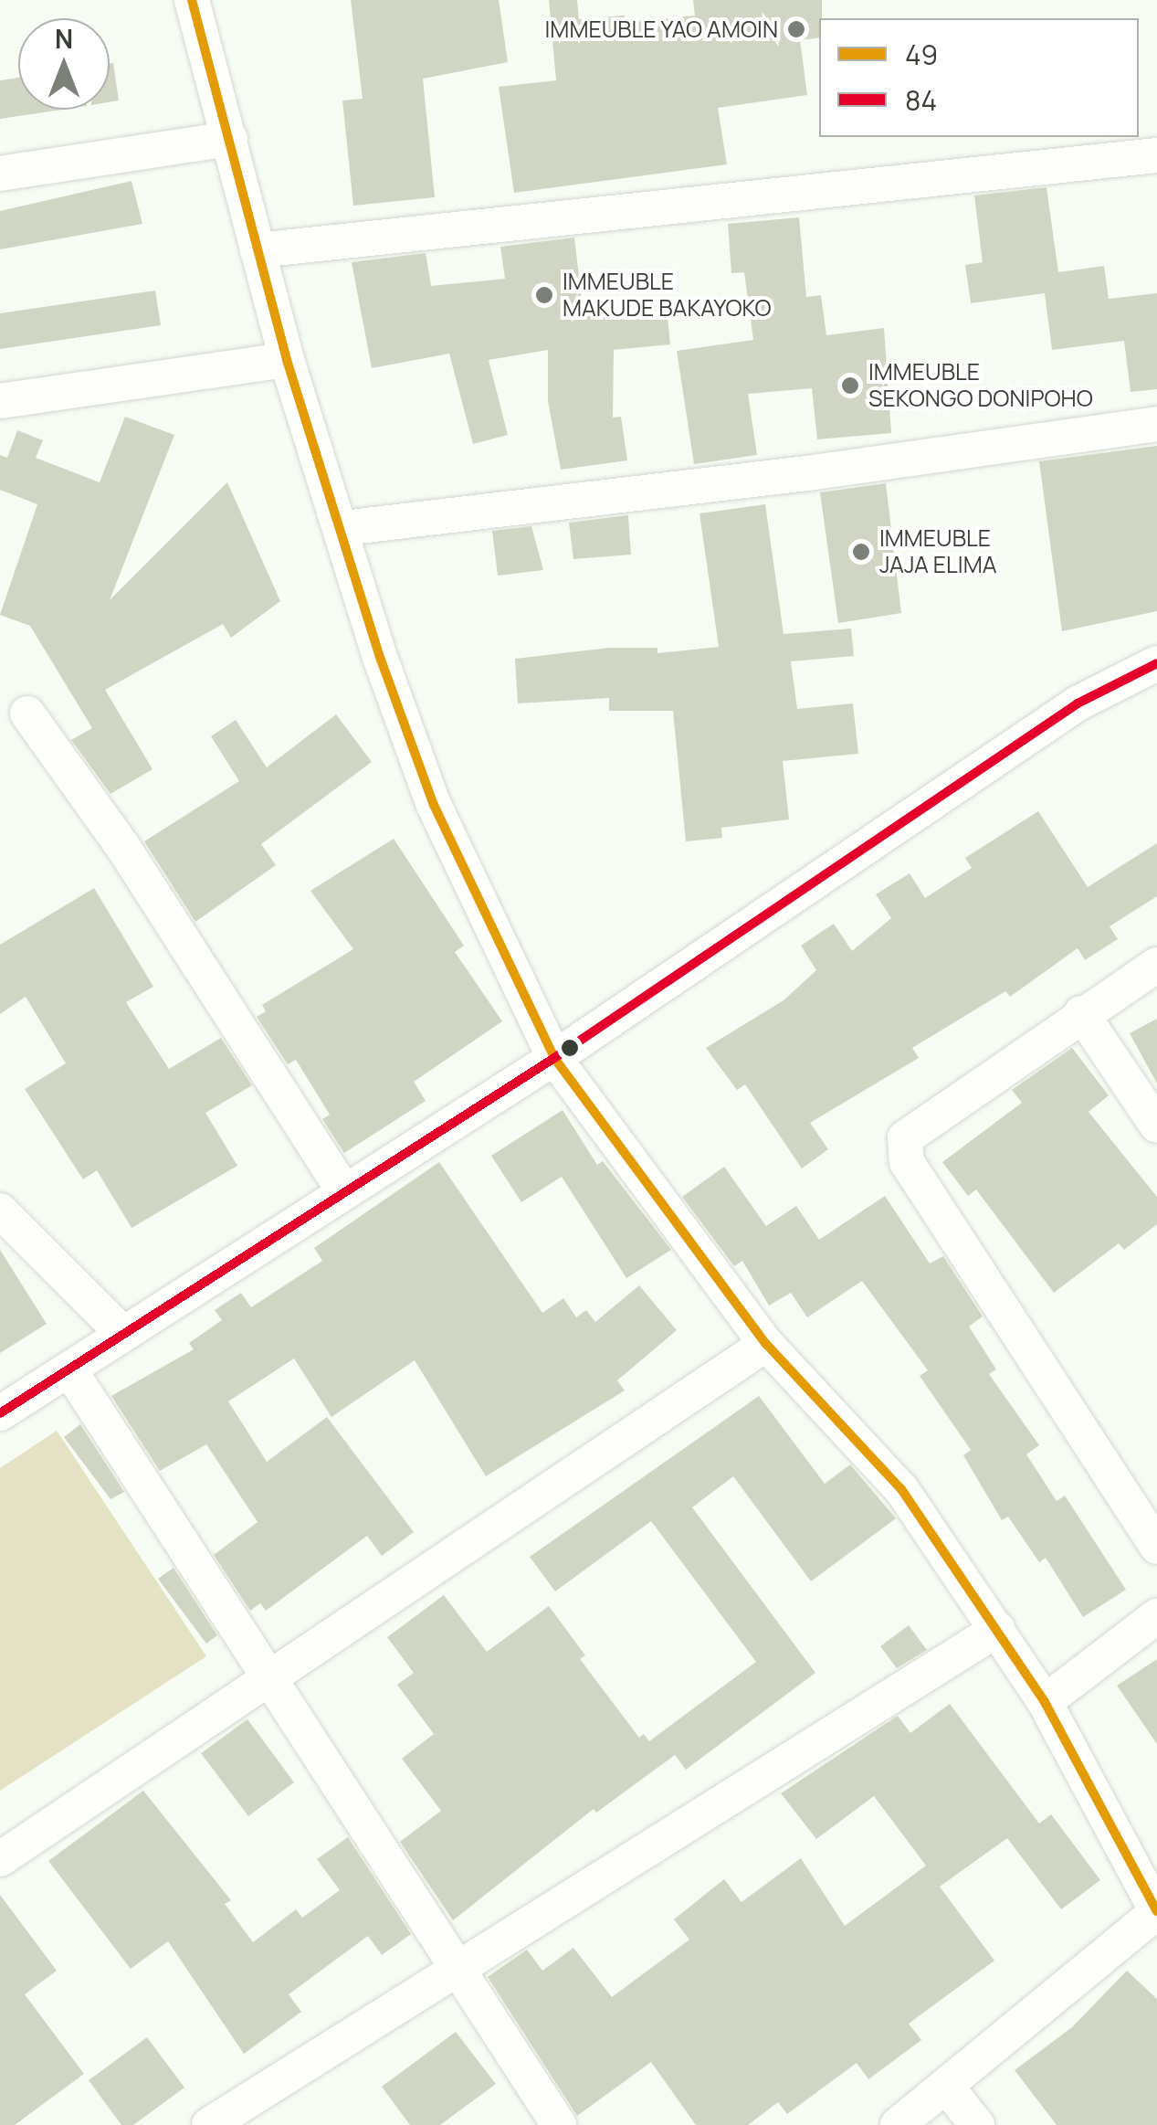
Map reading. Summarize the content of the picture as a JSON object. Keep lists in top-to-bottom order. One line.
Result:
{"places":["IMMEUBLE YAO AMOIN","IMMEUBLE MAKUDE BAKAYOKO","IMMEUBLE SEKONGO DONIPOHO","IMMEUBLE JAJA ELIMA"],"lines":["transit line 49","transit line 84"],"legend":["49","84"],"north":"top"}
